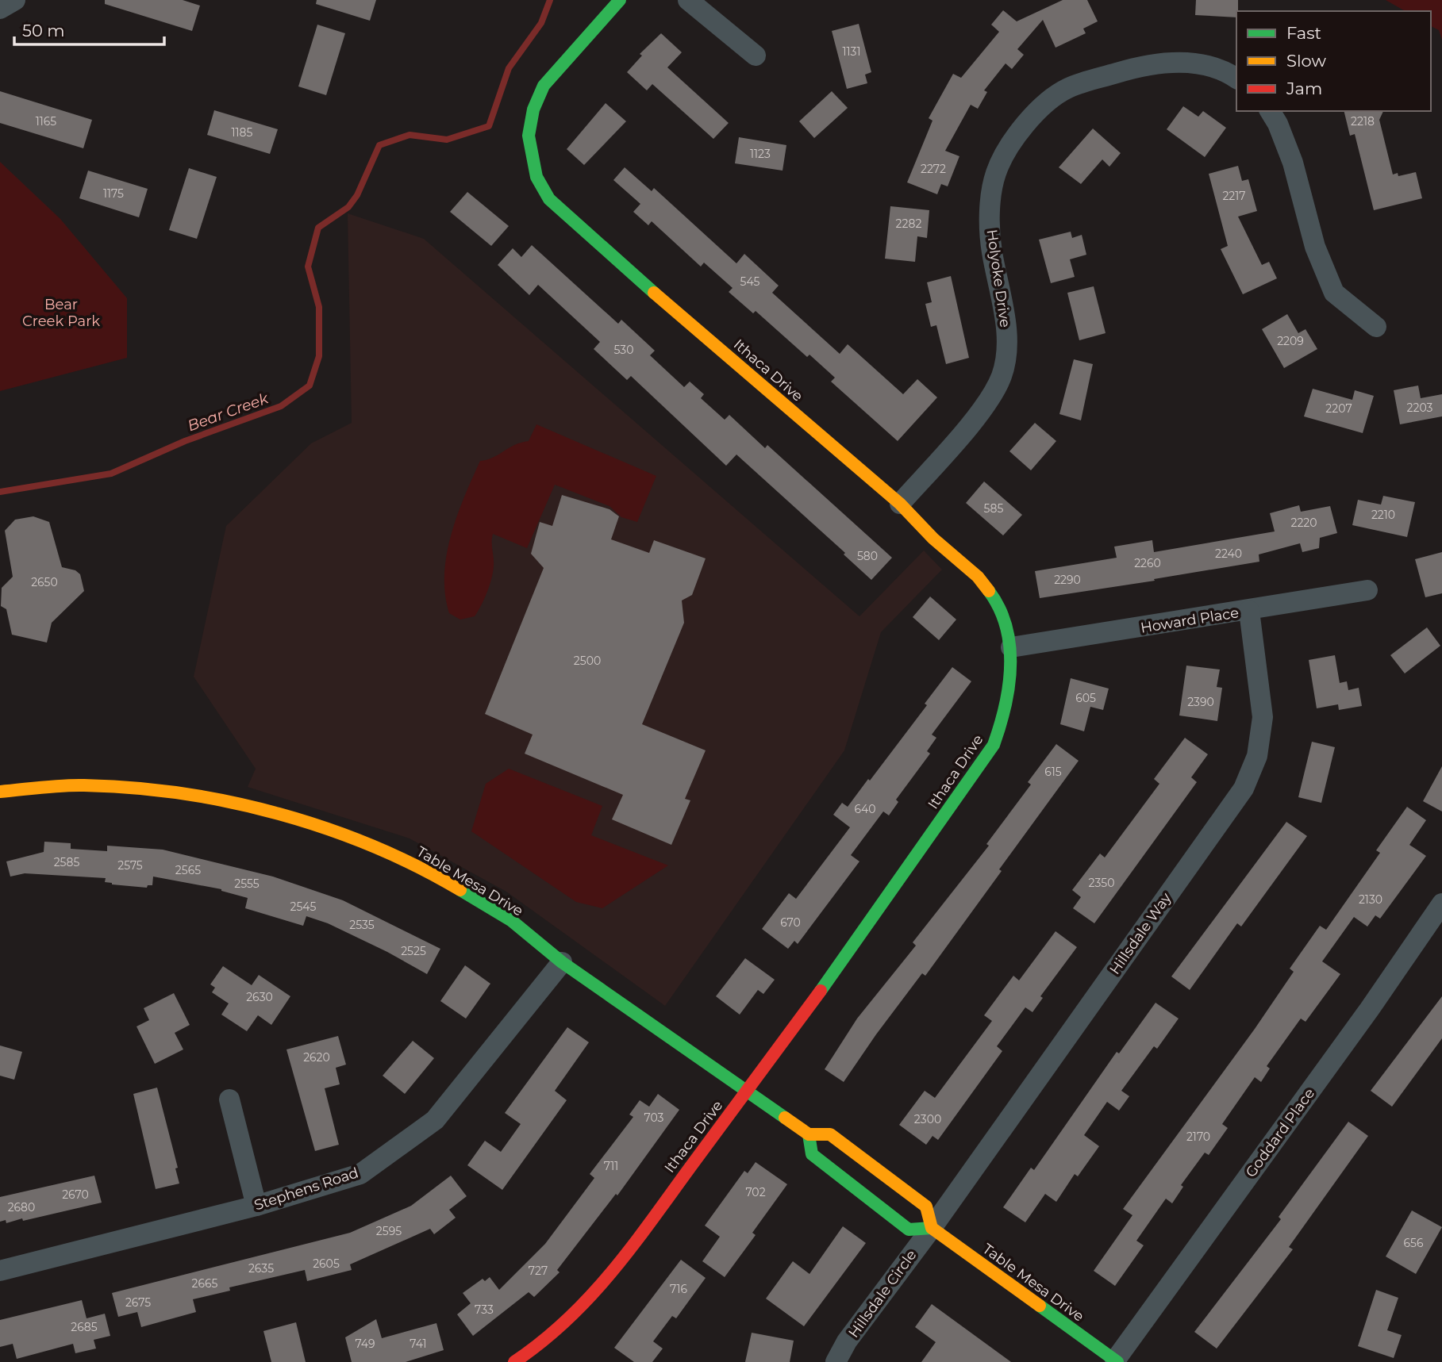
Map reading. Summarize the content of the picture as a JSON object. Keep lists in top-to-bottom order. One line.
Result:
{"streets":{"street":["Holyoke Drive","Ithaca Drive","Howard Place","Table Mesa Drive","Hillsdale Way","Goddard Place","Stephens Road","Hillsdale Circle"]},"crossings":[["Holyoke Drive","Ithaca Drive"],["Ithaca Drive","Howard Place"],["Ithaca Drive","Table Mesa Drive"],["Howard Place","Hillsdale Way"],["Table Mesa Drive","Hillsdale Way"],["Table Mesa Drive","Goddard Place"],["Table Mesa Drive","Stephens Road"],["Table Mesa Drive","Hillsdale Circle"],["Hillsdale Way","Hillsdale Circle"]],"water":["Bear Creek"],"parks":["Bear Creek Park"],"house_numbers":["1131","1165","2218","1185","1123","2272","1175","2217","2282","545","2209","530","2203","2207","585","2210","2220","2240","580","2260","2290","2650","2500","605","2390","615","640","2585","2575","2565","2350","2555","2130","2545","670","2535","2525","2630","2620","703","2300","2170","711","702","2670","2680","2595","656","2605","2635","727","2665","716","2675","733","2685","749","741"],"legend":["Fast","Slow","Jam"],"scale_bar":"50 m"}
